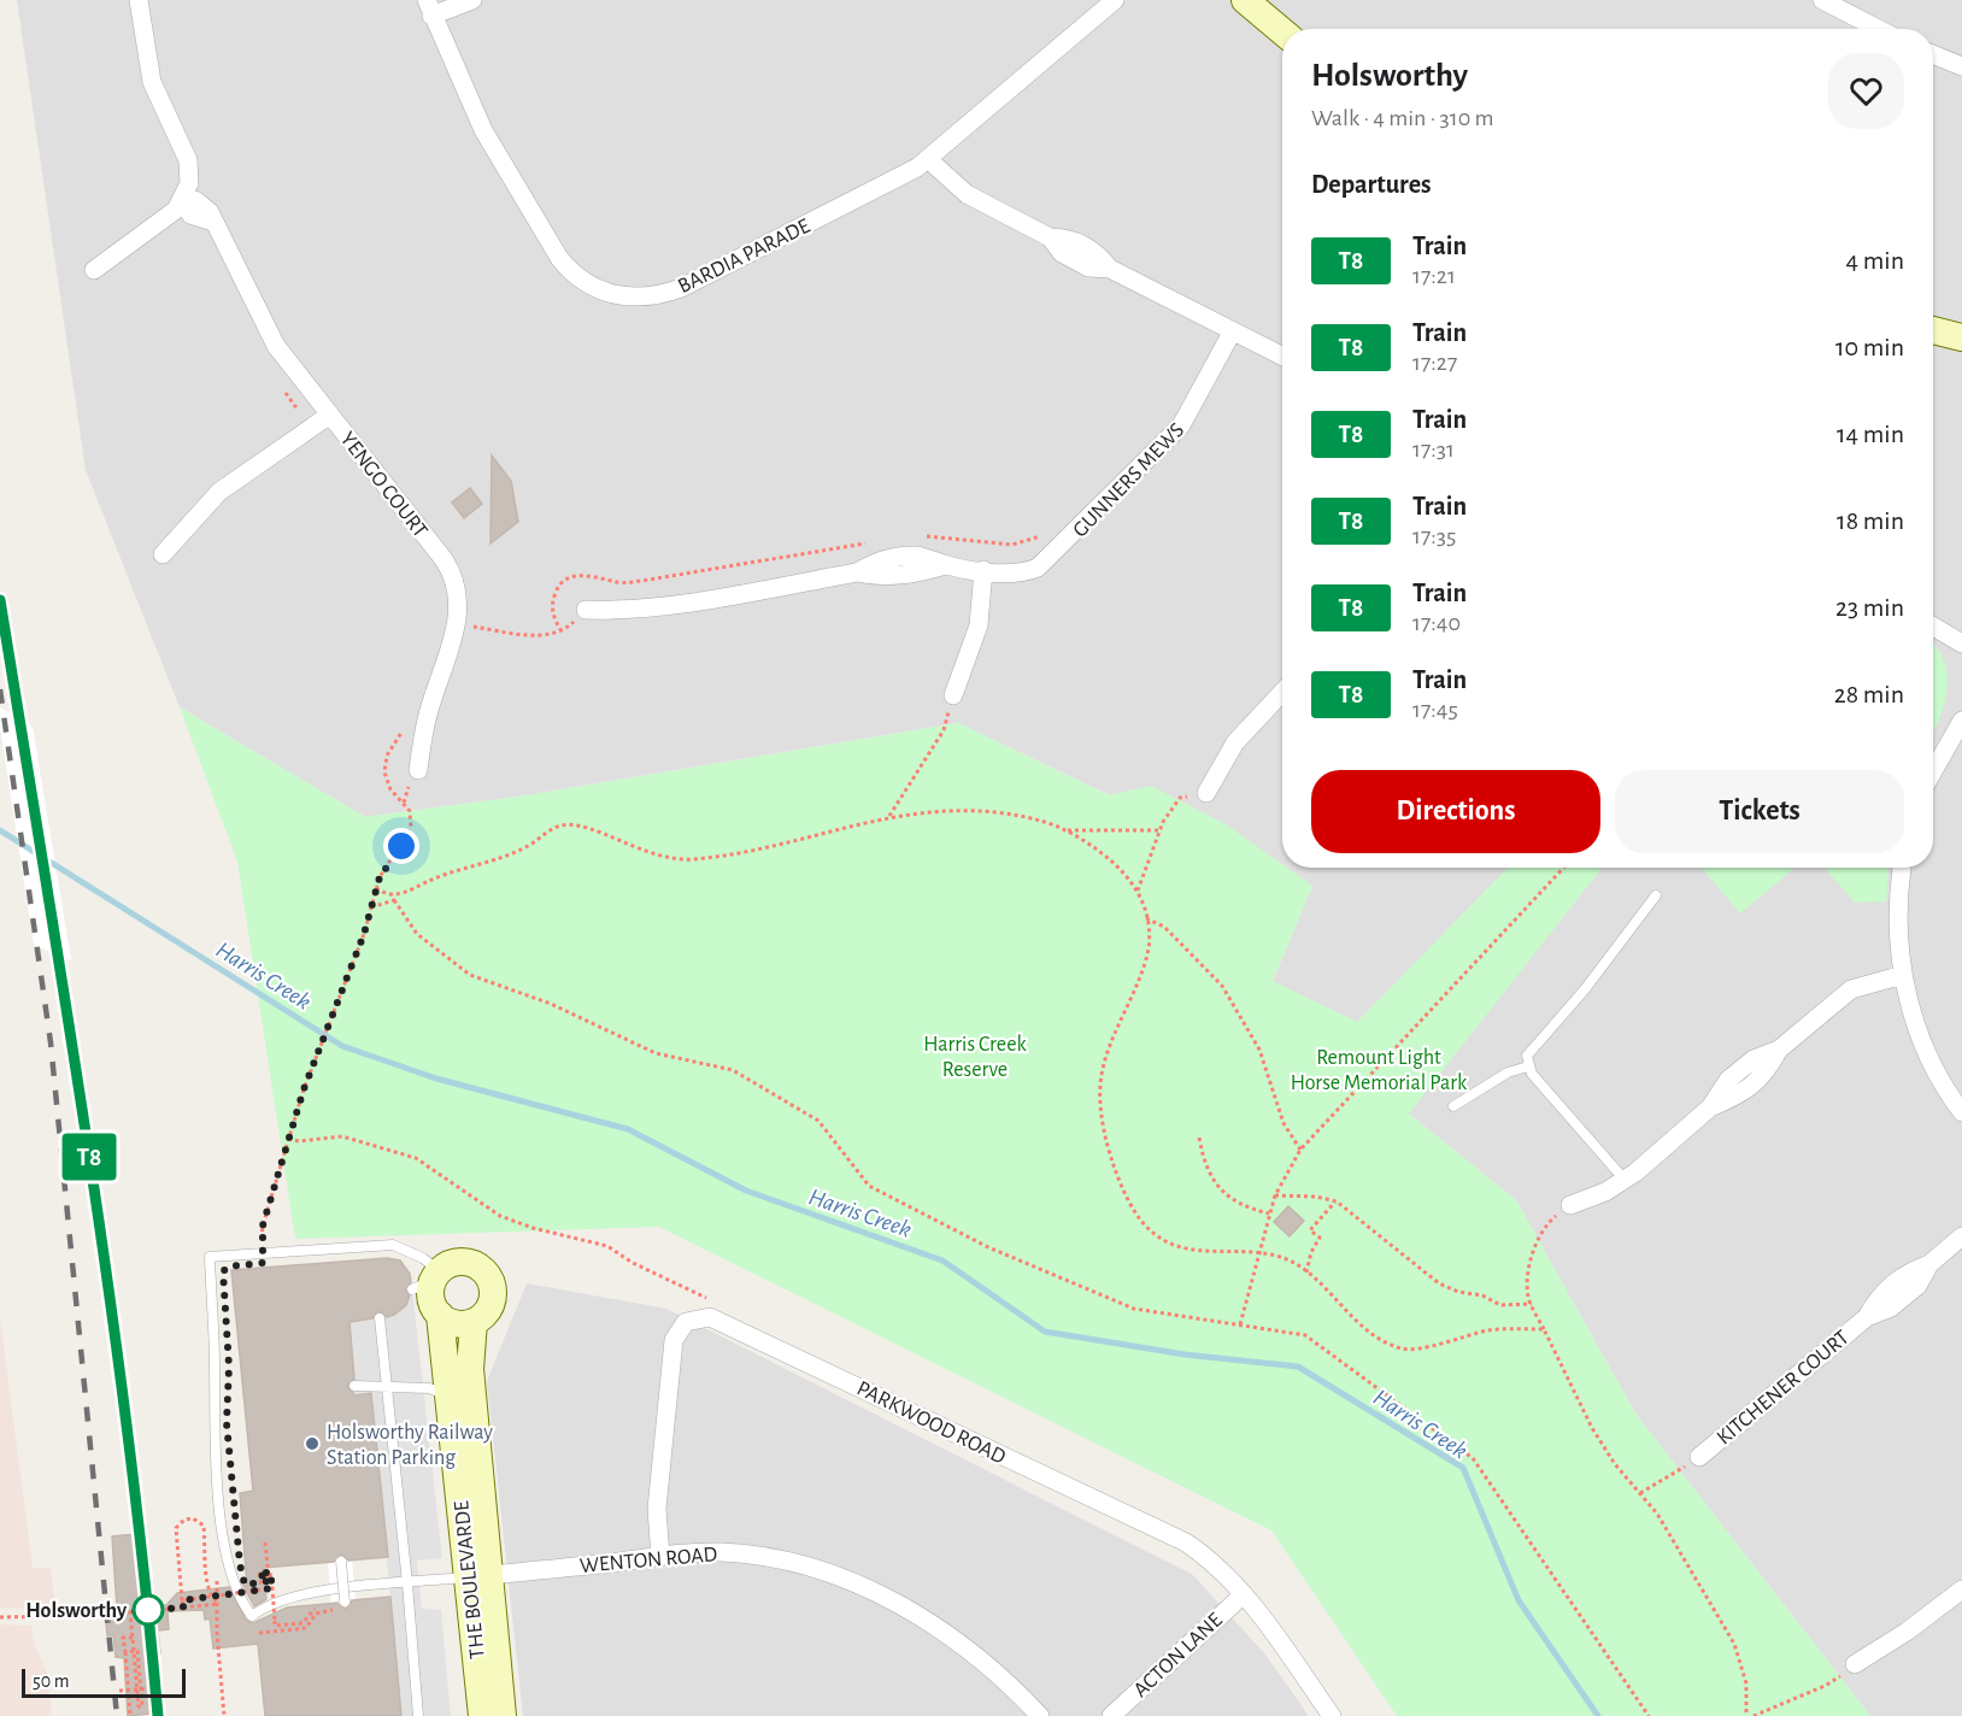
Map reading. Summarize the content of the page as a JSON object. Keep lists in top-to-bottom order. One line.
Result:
{"streets":{"street":["BARDIA PARADE","GUNNERS MEWS","YENGO COURT","KITCHENER COURT","PARKWOOD ROAD","WENTON ROAD","THE BOULEVARDE","ACTON LANE"]},"crossings":[["PARKWOOD ROAD","WENTON ROAD"],["PARKWOOD ROAD","ACTON LANE"],["WENTON ROAD","THE BOULEVARDE"]],"water":["Harris Creek"],"parks":["Harris Creek Reserve","Remount Light Horse Memorial Park"],"places":["Holsworthy Railway Station Parking","Holsworthy"],"scale_bar":"50 m","page":{"on_map":"T8","heading":[["Holsworthy","Walk · 4 min · 310 m"],"Departures"],"list":[{"mark":"T8","name":"Train","note":"17:21","value":"4 min"},{"mark":"T8","name":"Train","note":"17:27","value":"10 min"},{"mark":"T8","name":"Train","note":"17:31","value":"14 min"},{"mark":"T8","name":"Train","note":"17:35","value":"18 min"},{"mark":"T8","name":"Train","note":"17:40","value":"23 min"},{"mark":"T8","name":"Train","note":"17:45","value":"28 min"}],"buttons":["Directions","Tickets"],"scale":"50 m"}}
